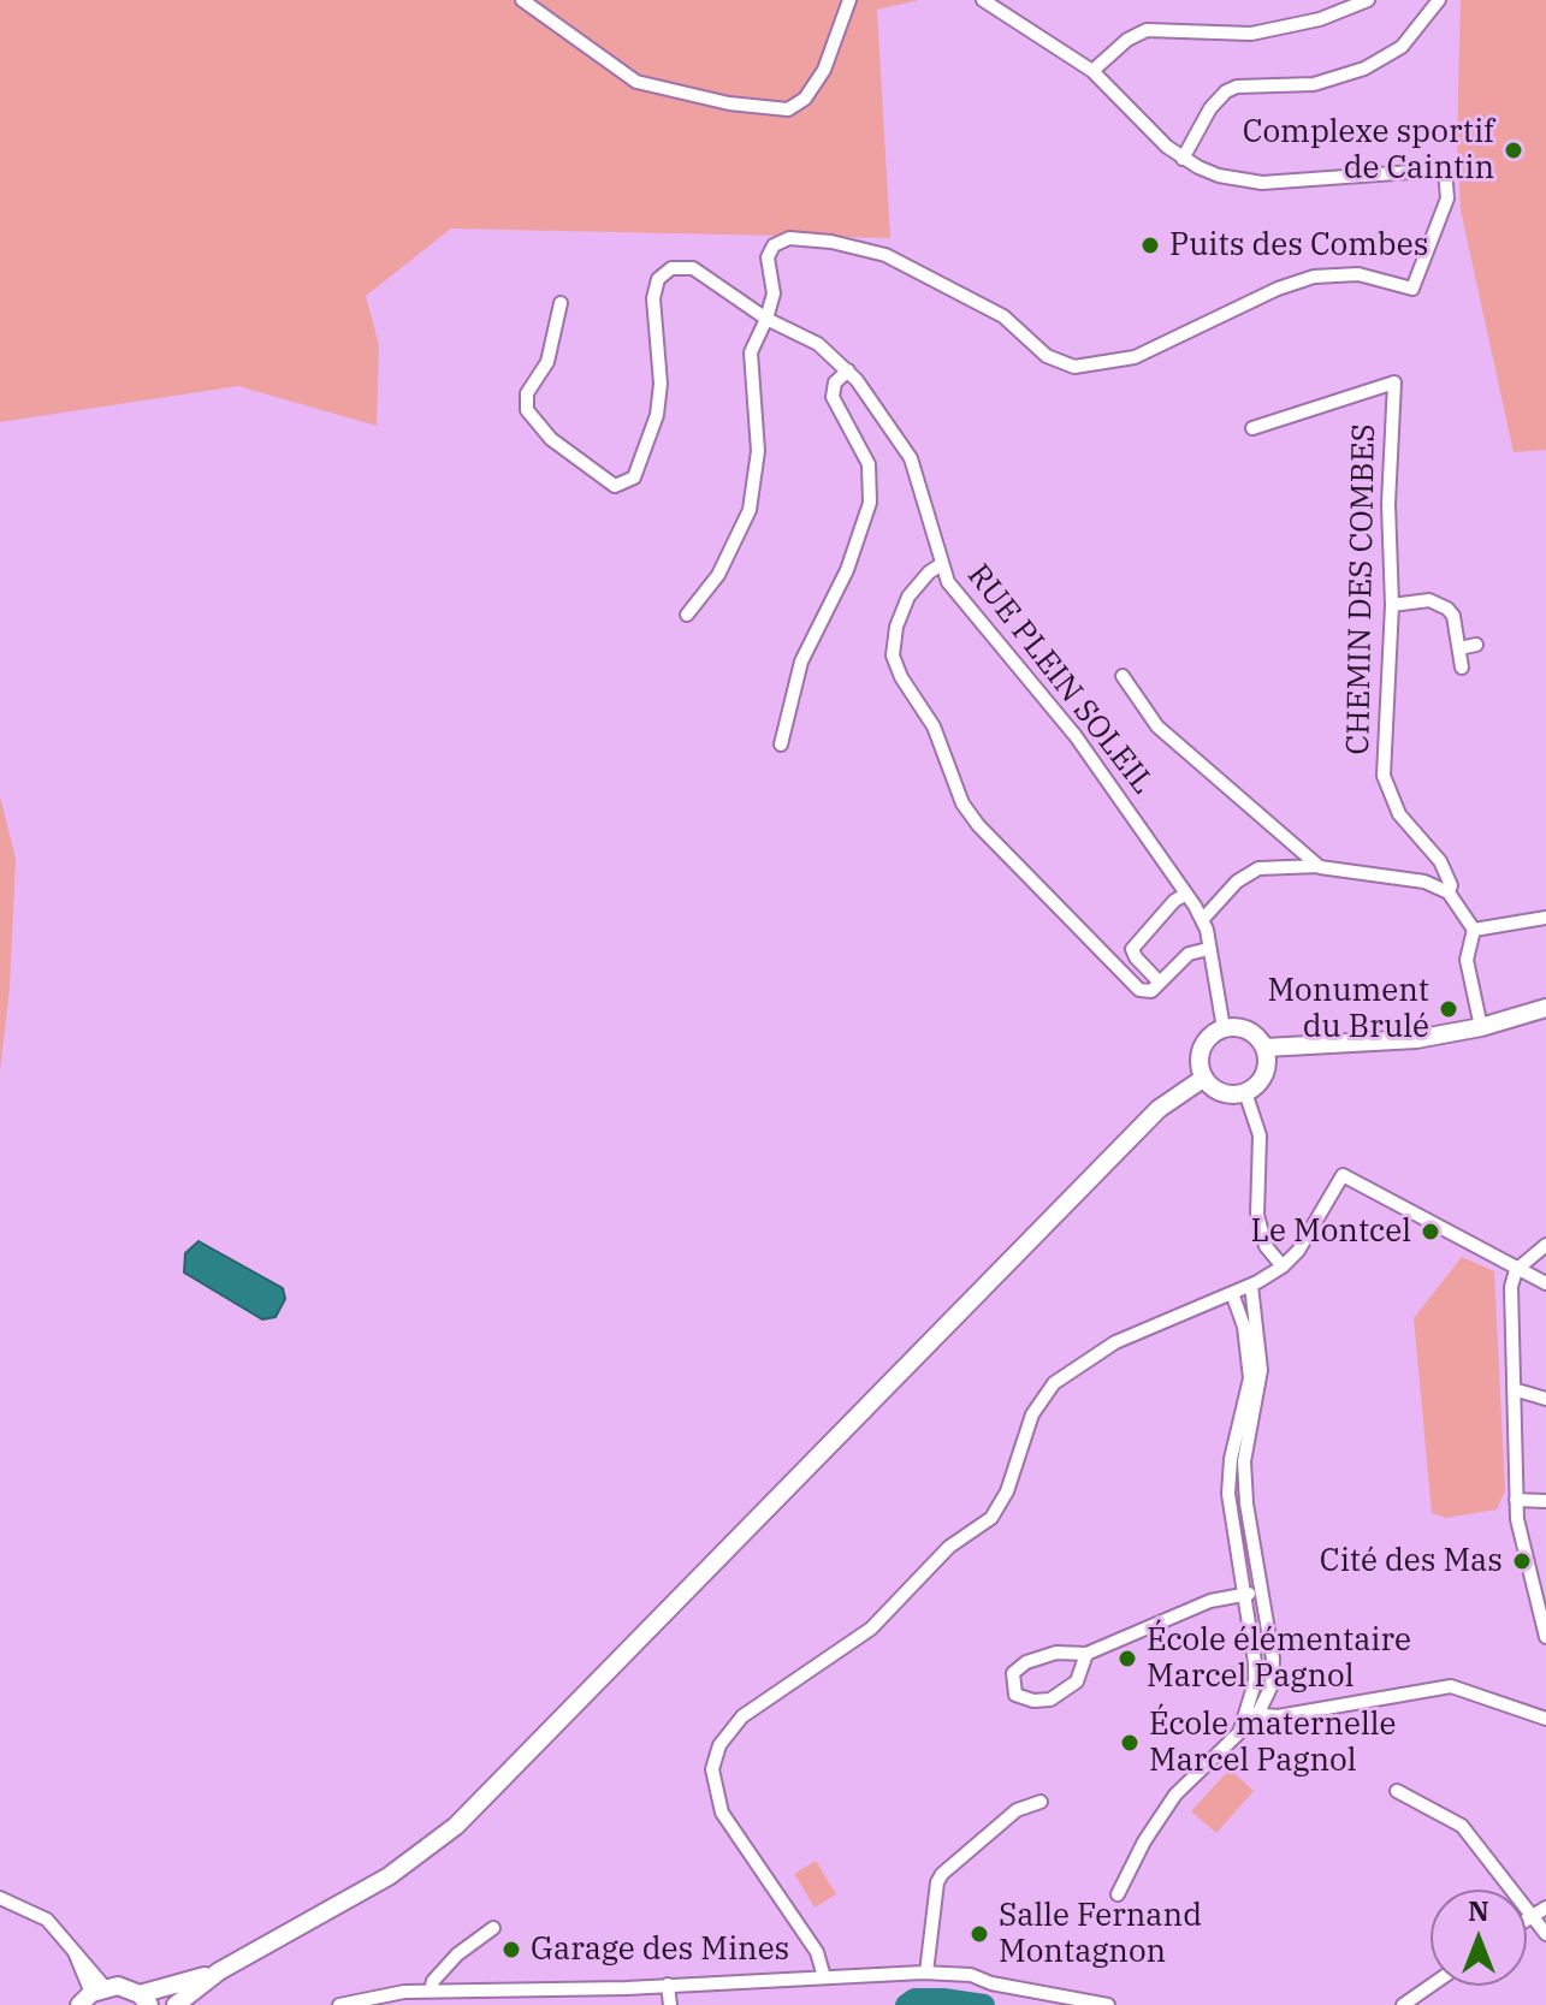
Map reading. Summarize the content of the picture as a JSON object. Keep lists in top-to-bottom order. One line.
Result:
{"streets":{"street":["CHEMIN DES COMBES","RUE PLEIN SOLEIL"]},"places":["Complexe sportif de Caintin","Puits des Combes","Monument du Brulé","Le Montcel","Cité des Mas","École élémentaire Marcel Pagnol","École maternelle Marcel Pagnol","Salle Fernand Montagnon","Garage des Mines"],"north":"top"}
